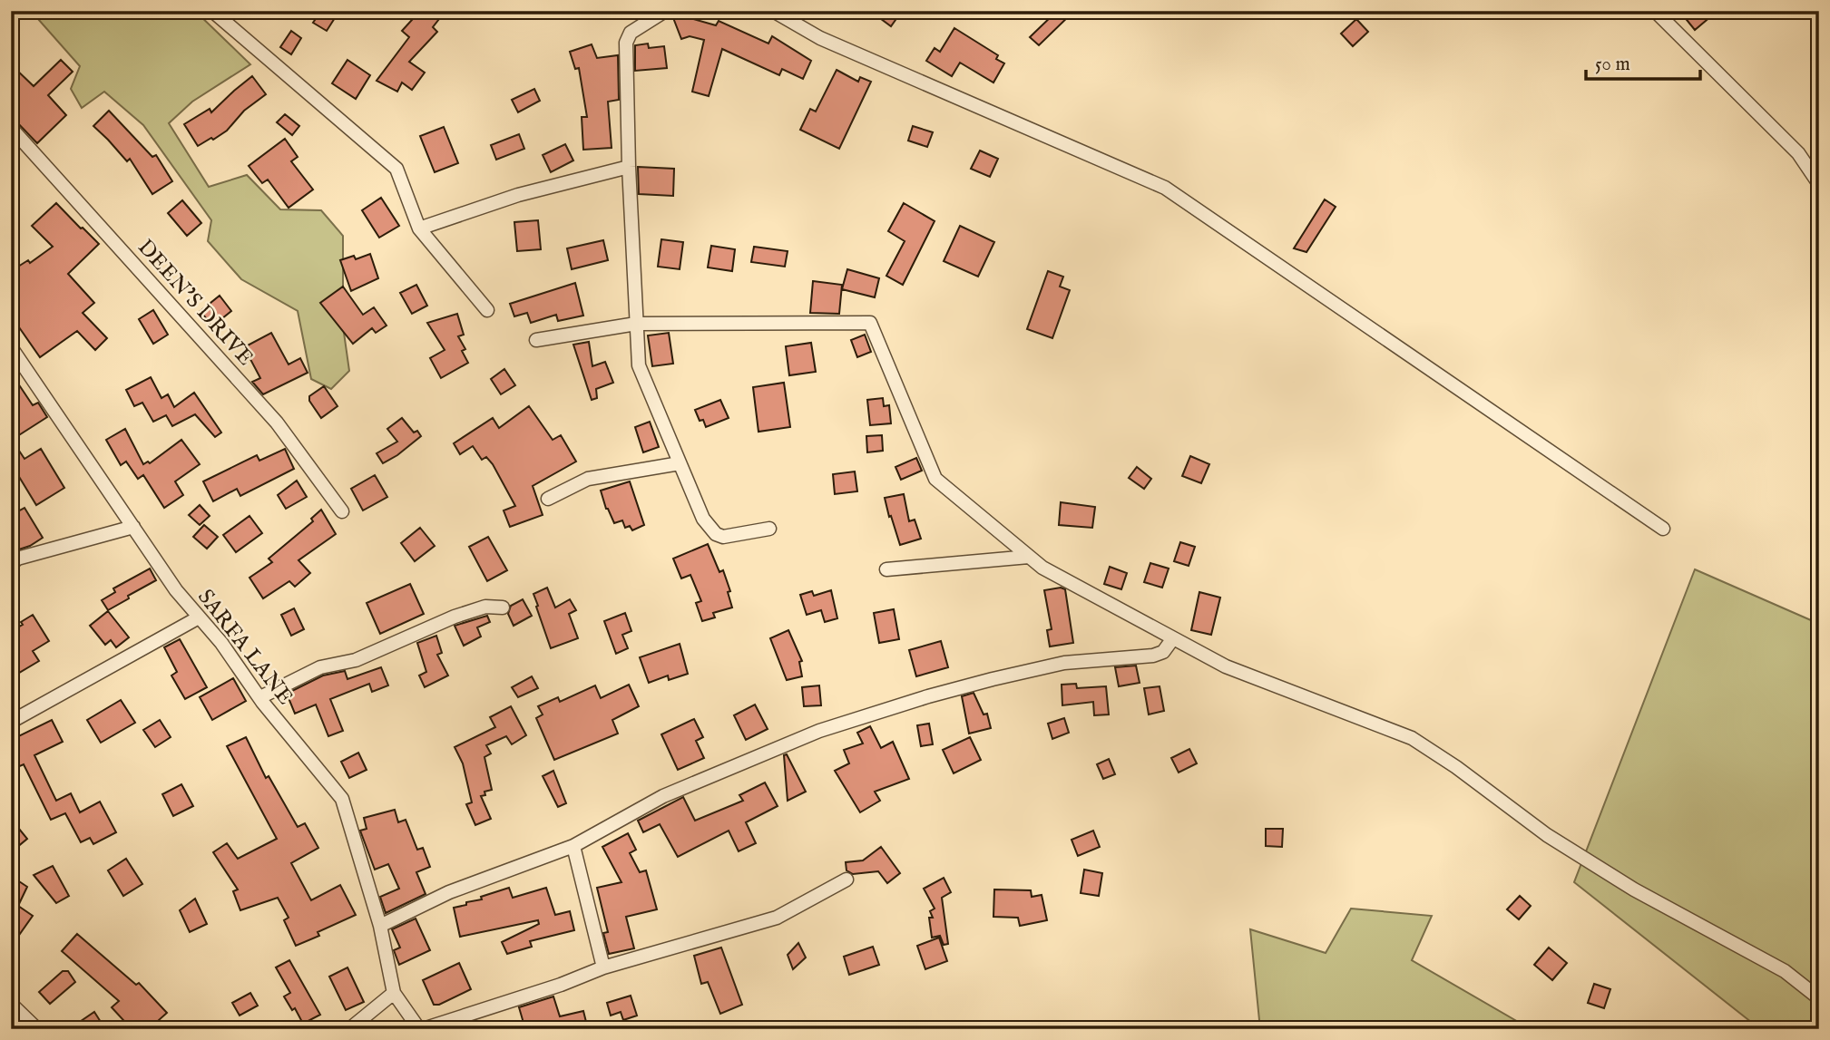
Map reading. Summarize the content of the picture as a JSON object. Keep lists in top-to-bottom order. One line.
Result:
{"streets":{"street":["DEEN'S DRIVE","SARFA LANE"]},"scale_bar":"50 m"}
